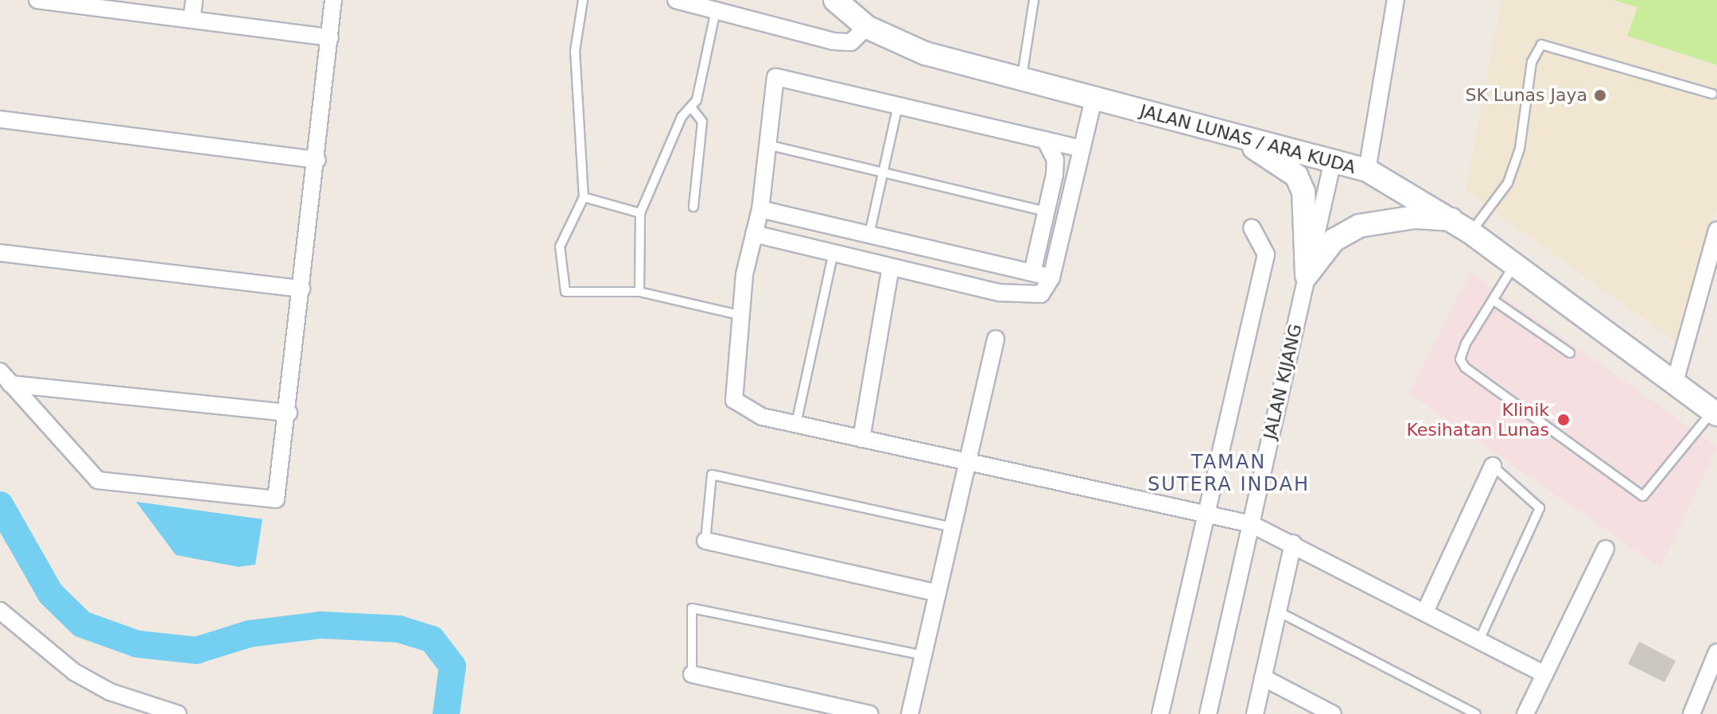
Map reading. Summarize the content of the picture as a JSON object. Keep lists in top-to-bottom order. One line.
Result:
{"streets":{"main road":["JALAN LUNAS / ARA KUDA"],"street":["JALAN KIJANG"]},"crossings":[["JALAN LUNAS / ARA KUDA","JALAN KIJANG"]],"districts":["TAMAN SUTERA INDAH"],"places":["SK Lunas Jaya","Klinik Kesihatan Lunas"]}
